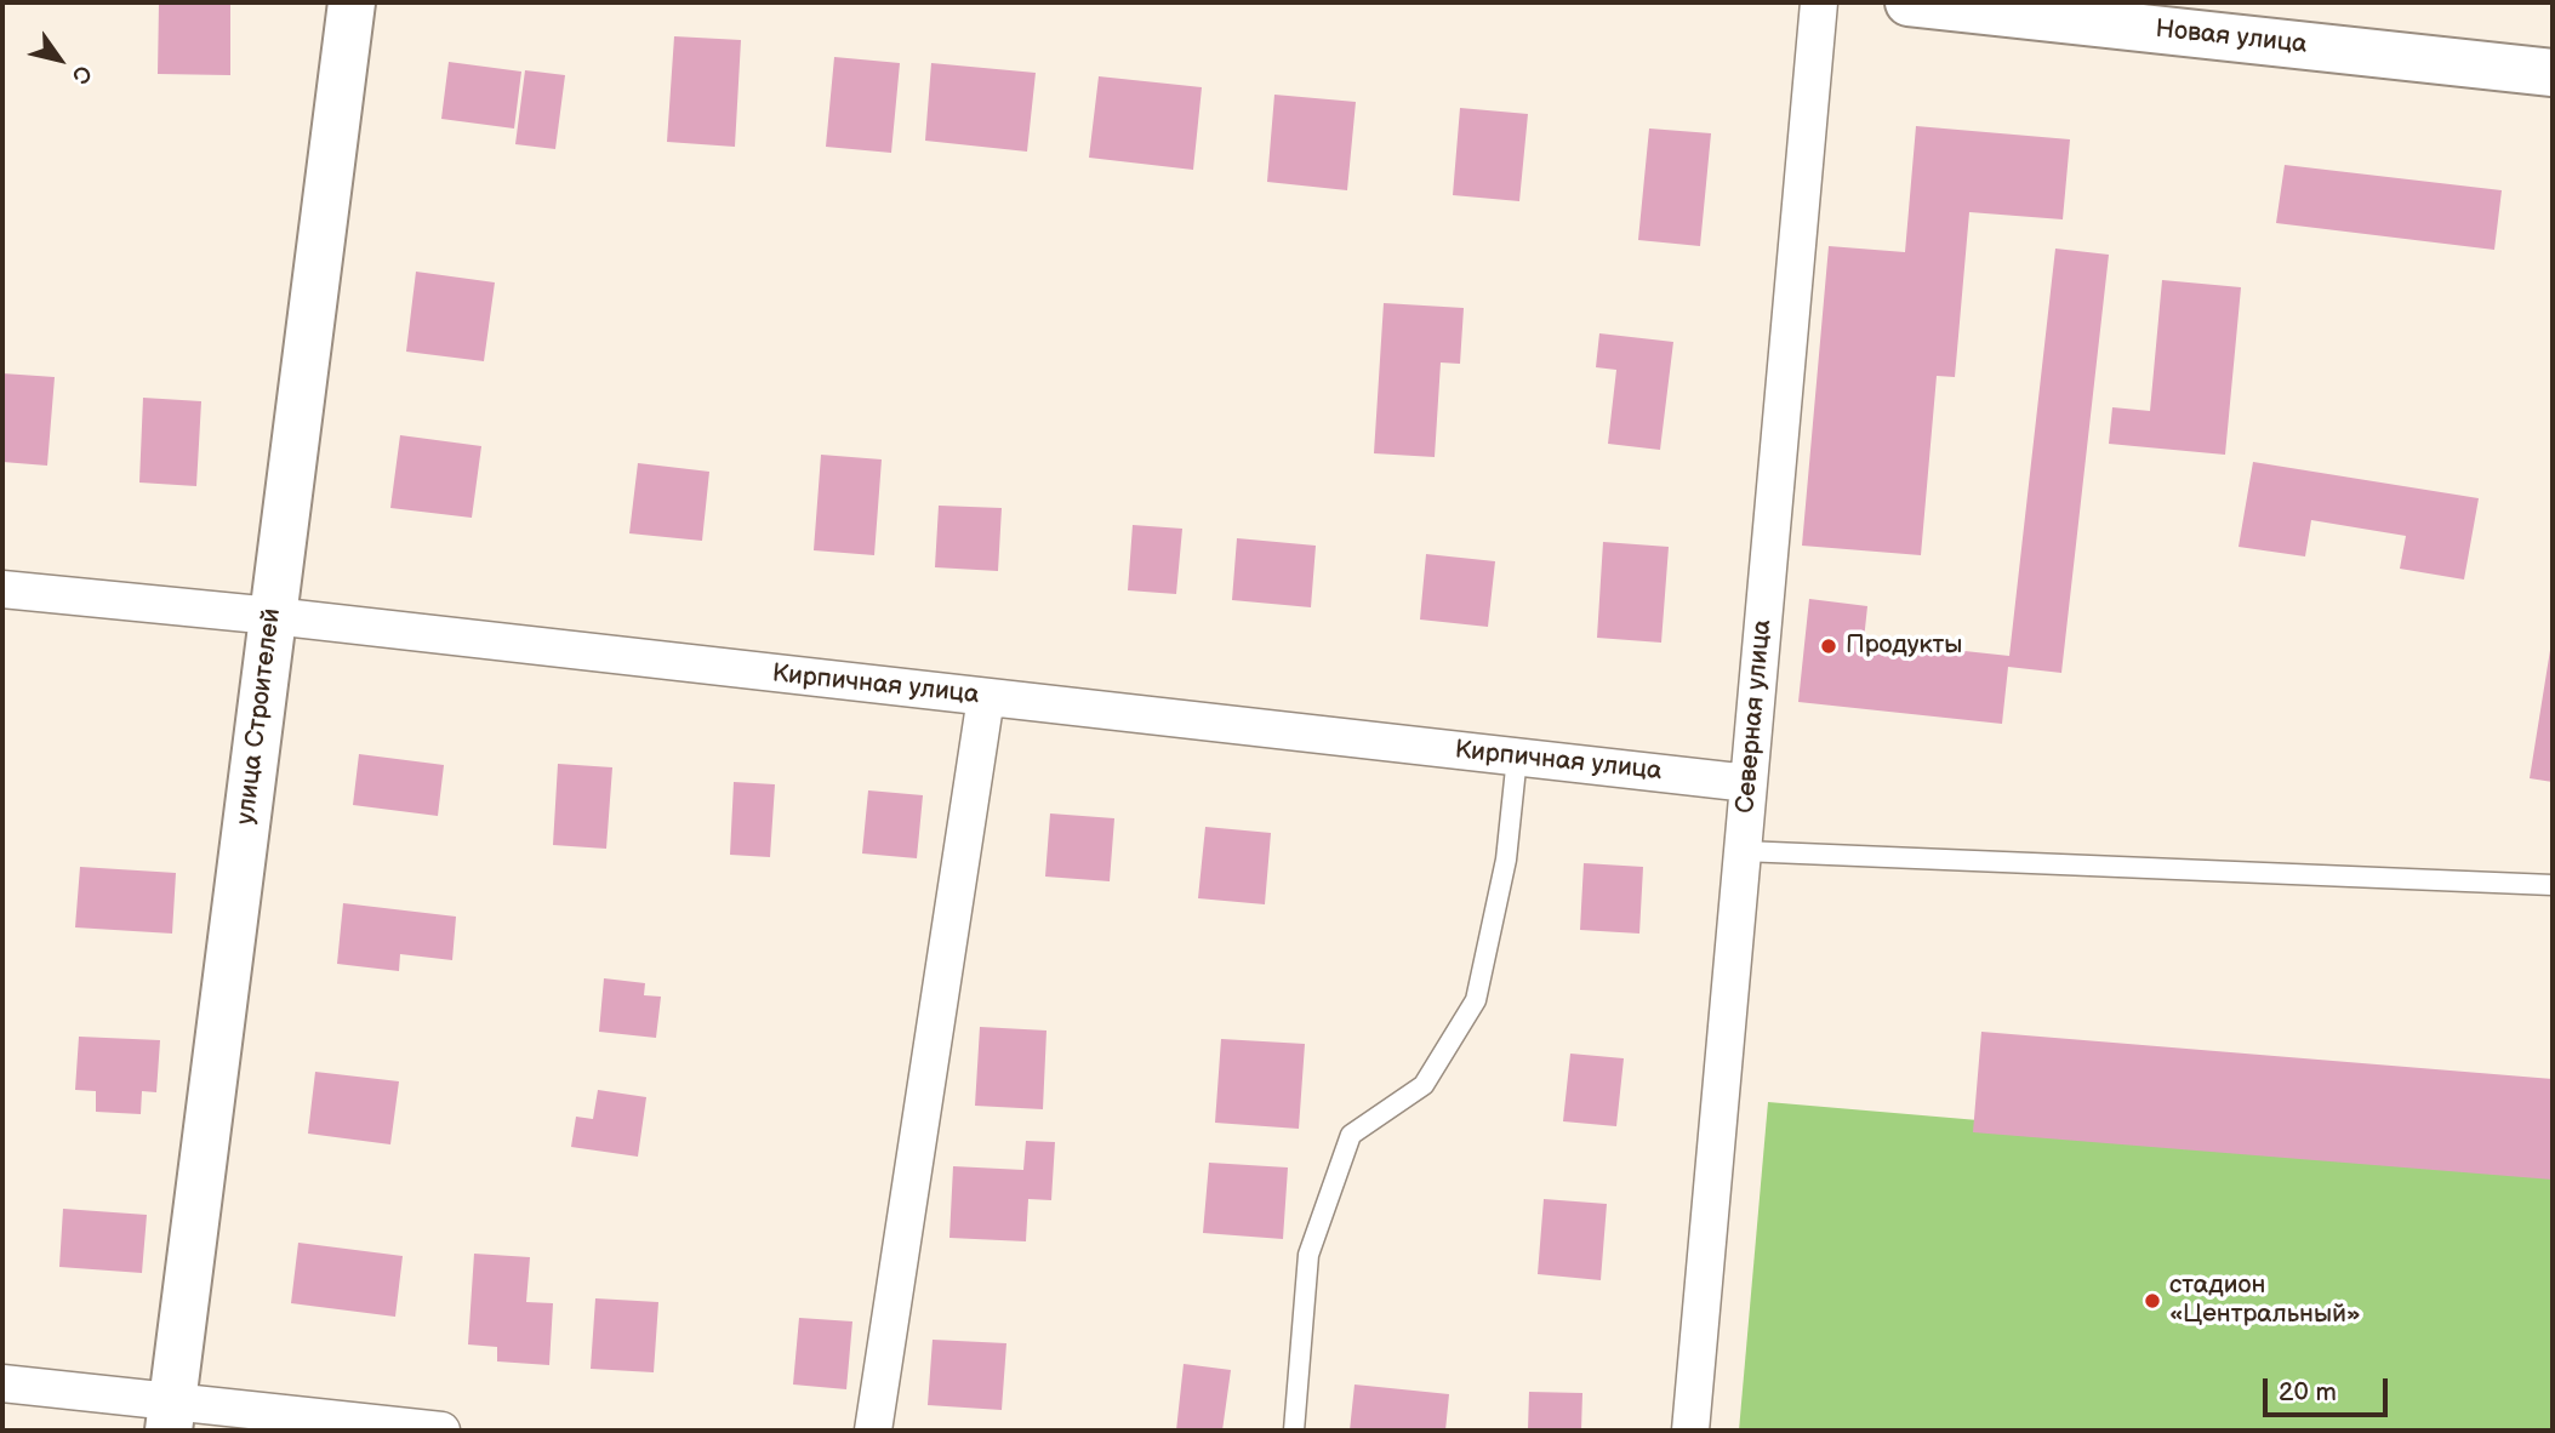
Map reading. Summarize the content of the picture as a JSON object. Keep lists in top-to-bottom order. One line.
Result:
{"streets":{"street":["Новая улица","Кирпичная улица","улица Строителей","Северная улица"]},"crossings":[["Кирпичная улица","улица Строителей"],["Кирпичная улица","Северная улица"]],"places":["Продукты","стадион «Центральный»"],"scale_bar":"20 m","north":"bottom right"}
